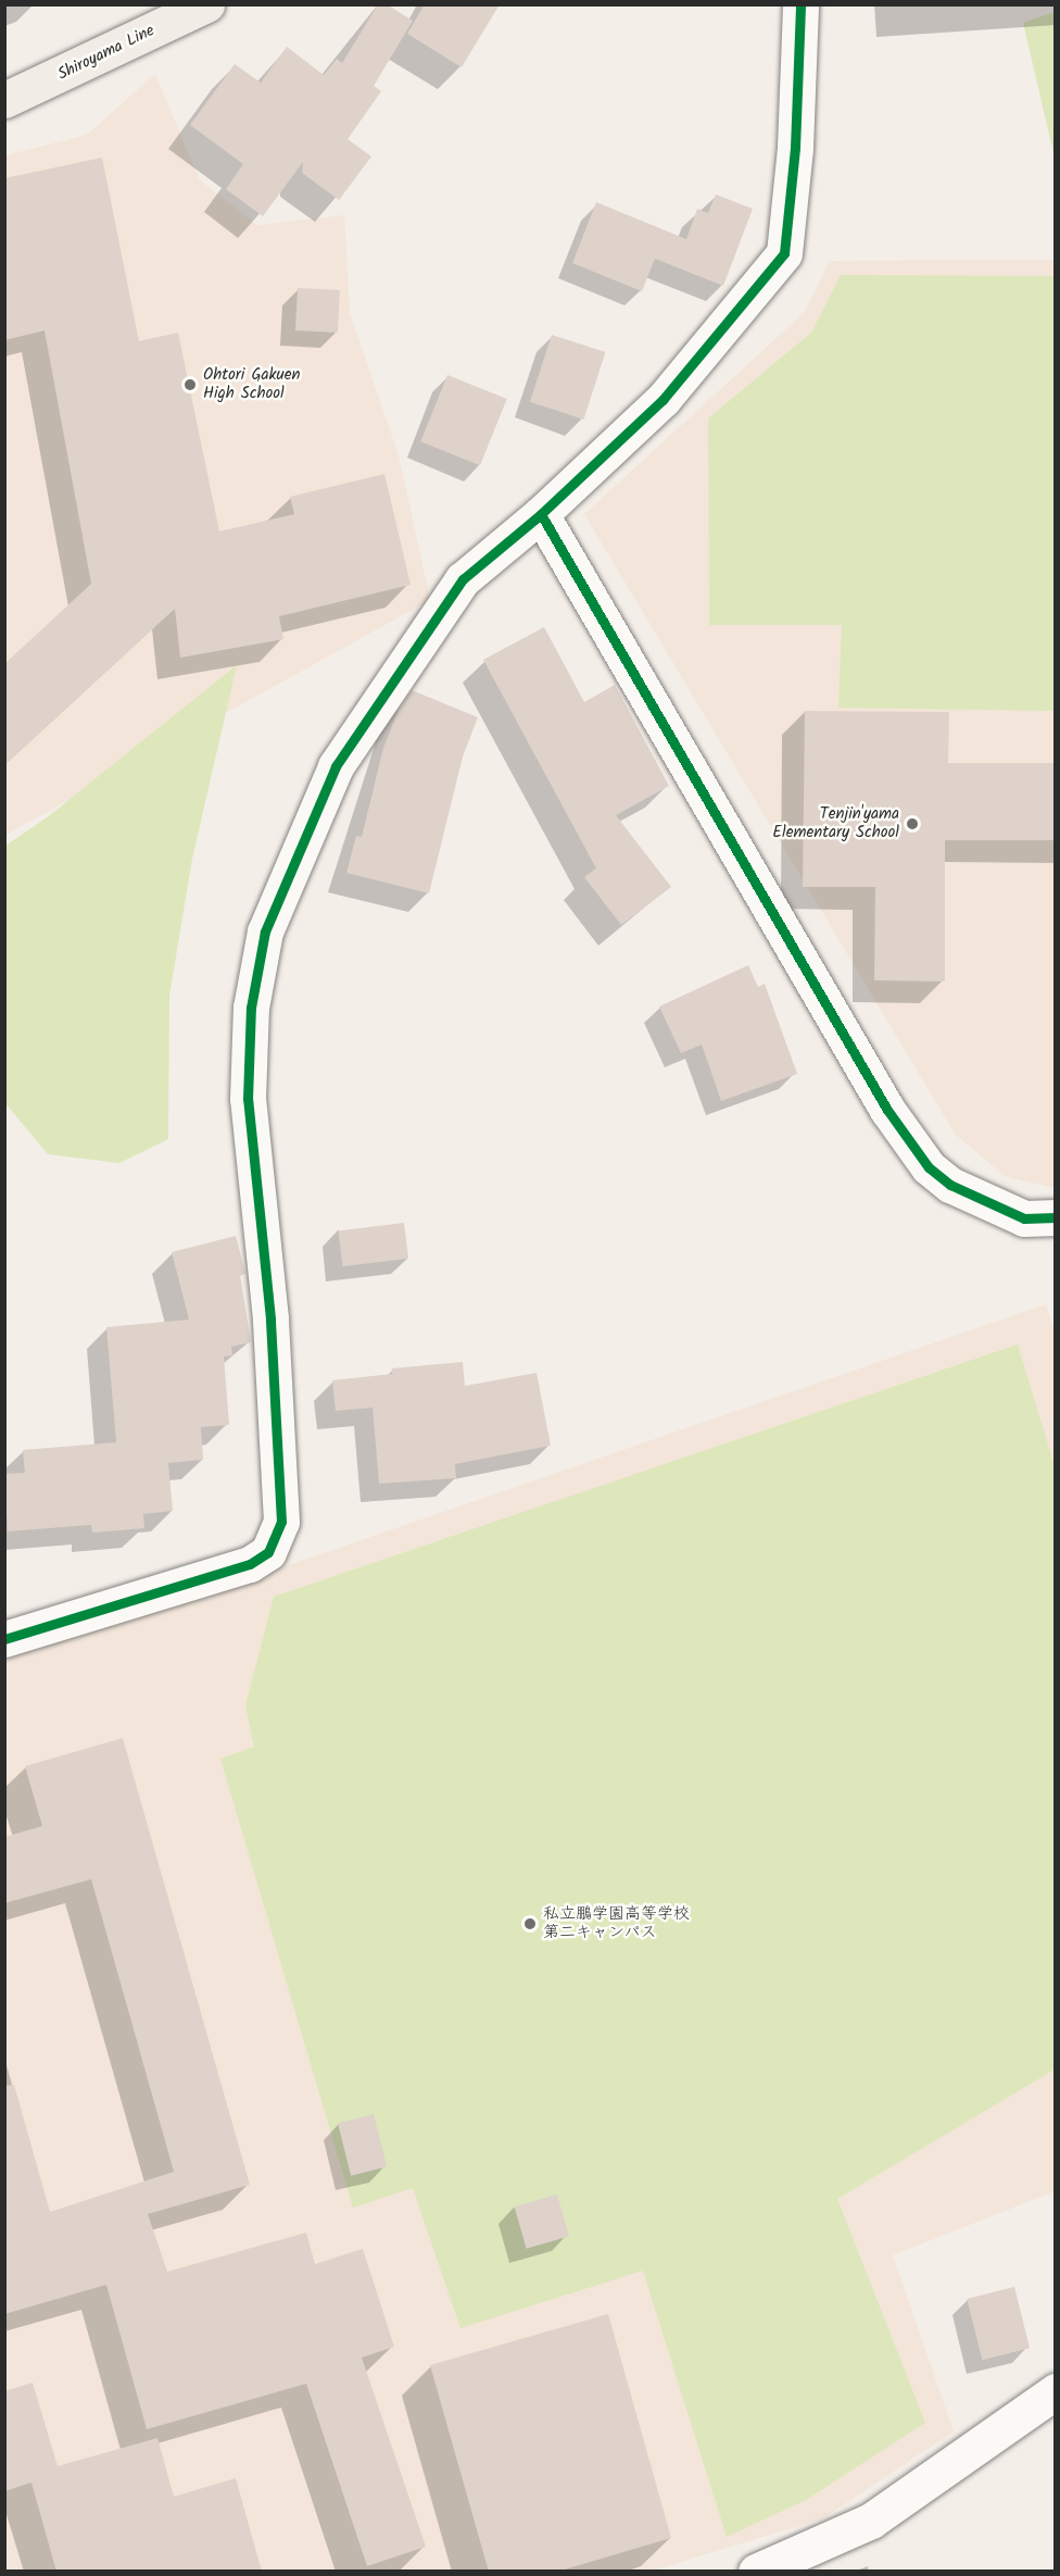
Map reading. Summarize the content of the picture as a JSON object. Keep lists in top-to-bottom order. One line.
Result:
{"streets":{"main road":["Shiroyama Line"]},"places":["Ohtori Gakuen High School","Tenjin'yama Elementary School","私立鵬学園高等学校 第二キャンパス"]}
